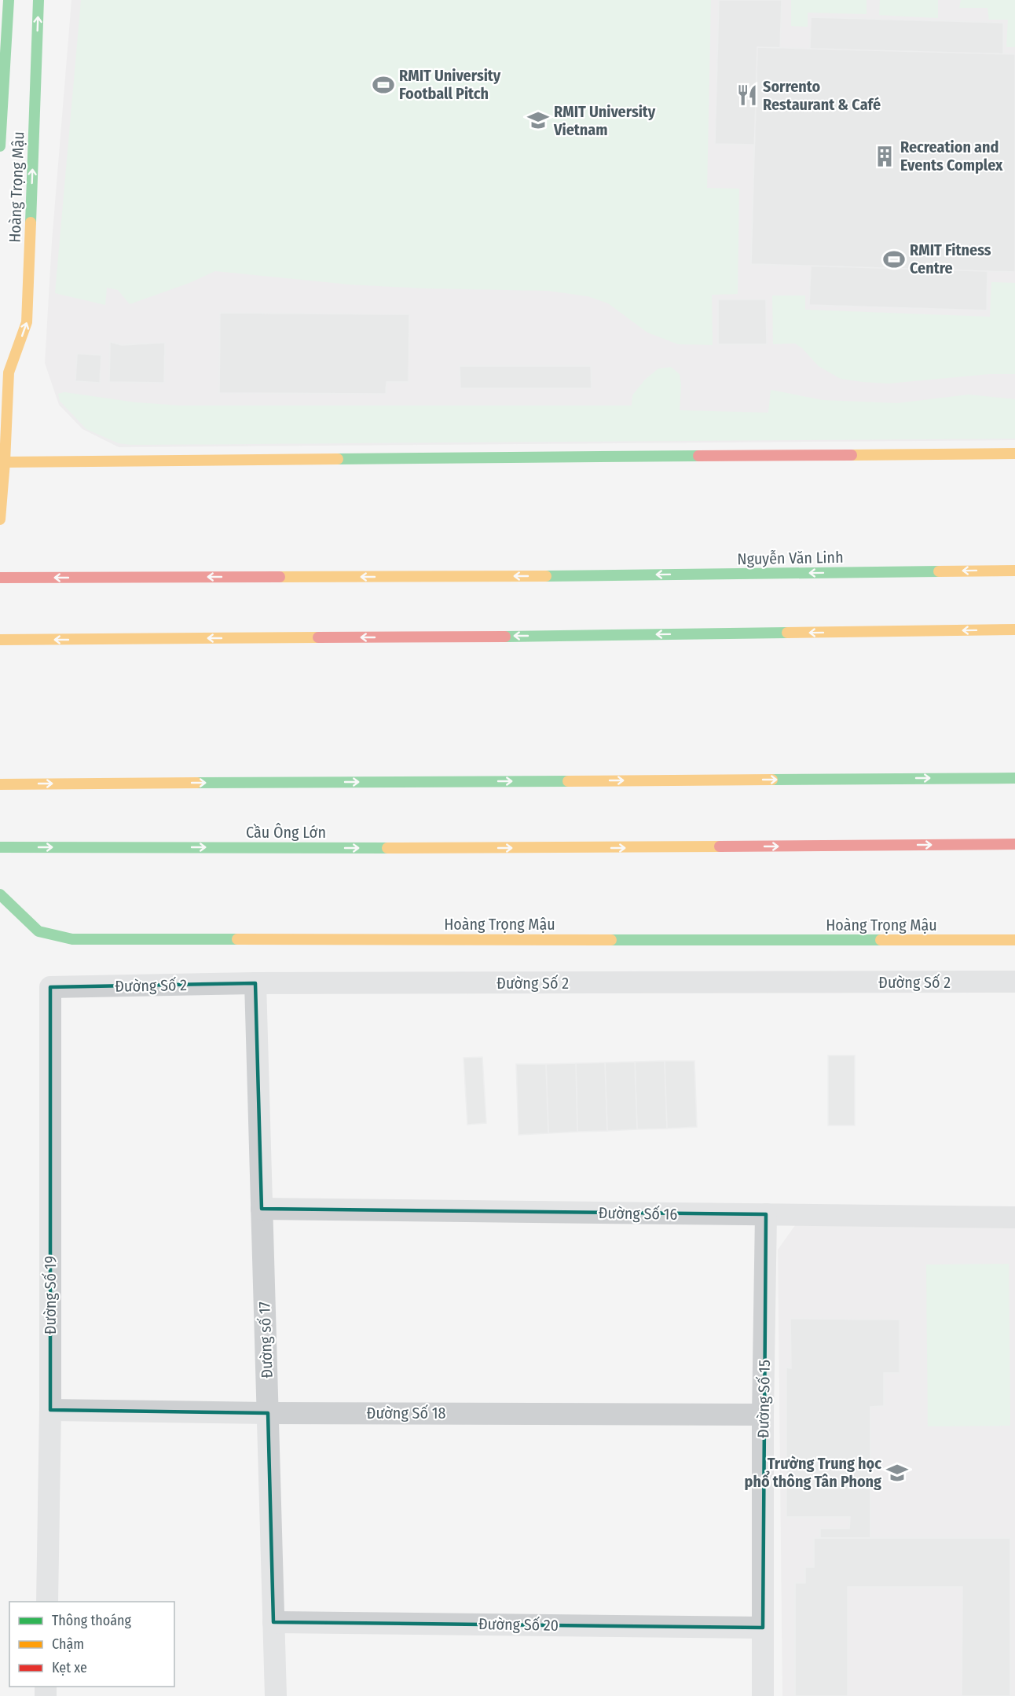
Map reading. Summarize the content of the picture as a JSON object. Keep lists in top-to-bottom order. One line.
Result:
{"streets":{"main road":["Hoàng Trọng Mậu","Nguyễn Văn Linh","Cầu Ông Lớn"],"street":["Đường Số 2","Đường Số 16","Đường Số 19","Đường số 17","Đường Số 15","Đường Số 18","Đường Số 20"]},"crossings":[["Đường Số 2","Đường Số 19"],["Đường Số 2","Đường số 17"],["Đường Số 16","Đường số 17"],["Đường Số 16","Đường Số 15"],["Đường Số 19","Đường Số 18"],["Đường số 17","Đường Số 18"],["Đường số 17","Đường Số 20"],["Đường Số 15","Đường Số 18"],["Đường Số 15","Đường Số 20"]],"places":{"sports":["RMIT University Football Pitch","RMIT Fitness Centre"],"restaurant":["Sorrento Restaurant & Café"],"school or university":["RMIT University Vietnam","Trường Trung học phổ thông Tân Phong"],"building":["Recreation and Events Complex"]},"legend":["Thông thoáng","Chậm","Kẹt xe"]}
